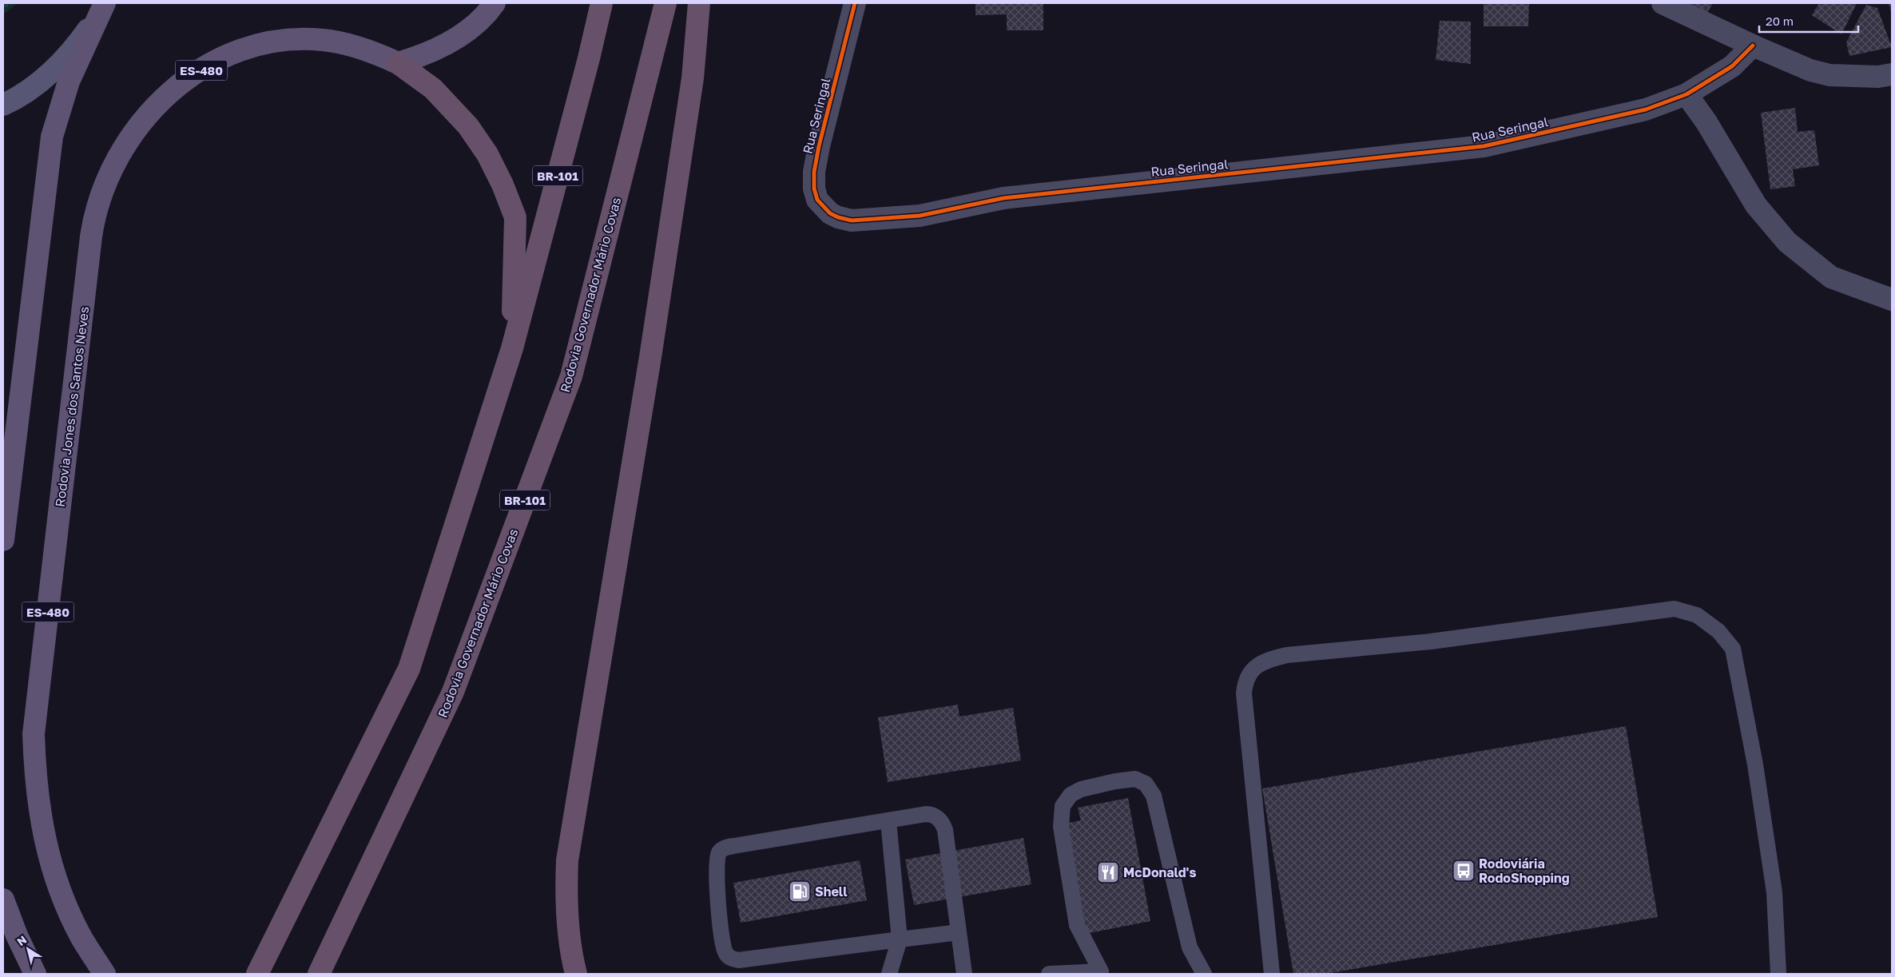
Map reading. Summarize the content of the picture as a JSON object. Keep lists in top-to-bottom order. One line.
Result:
{"streets":{"highway":["BR-101","Rodovia Governador Mário Covas"],"main road":["ES-480","Rodovia Jones dos Santos Neves"],"street":["Rua Seringal"]},"places":{"bus stop":["Rodoviária RodoShopping"],"restaurant":["McDonald's"],"fuel station":["Shell"]},"scale_bar":"20 m","north":"top left"}
